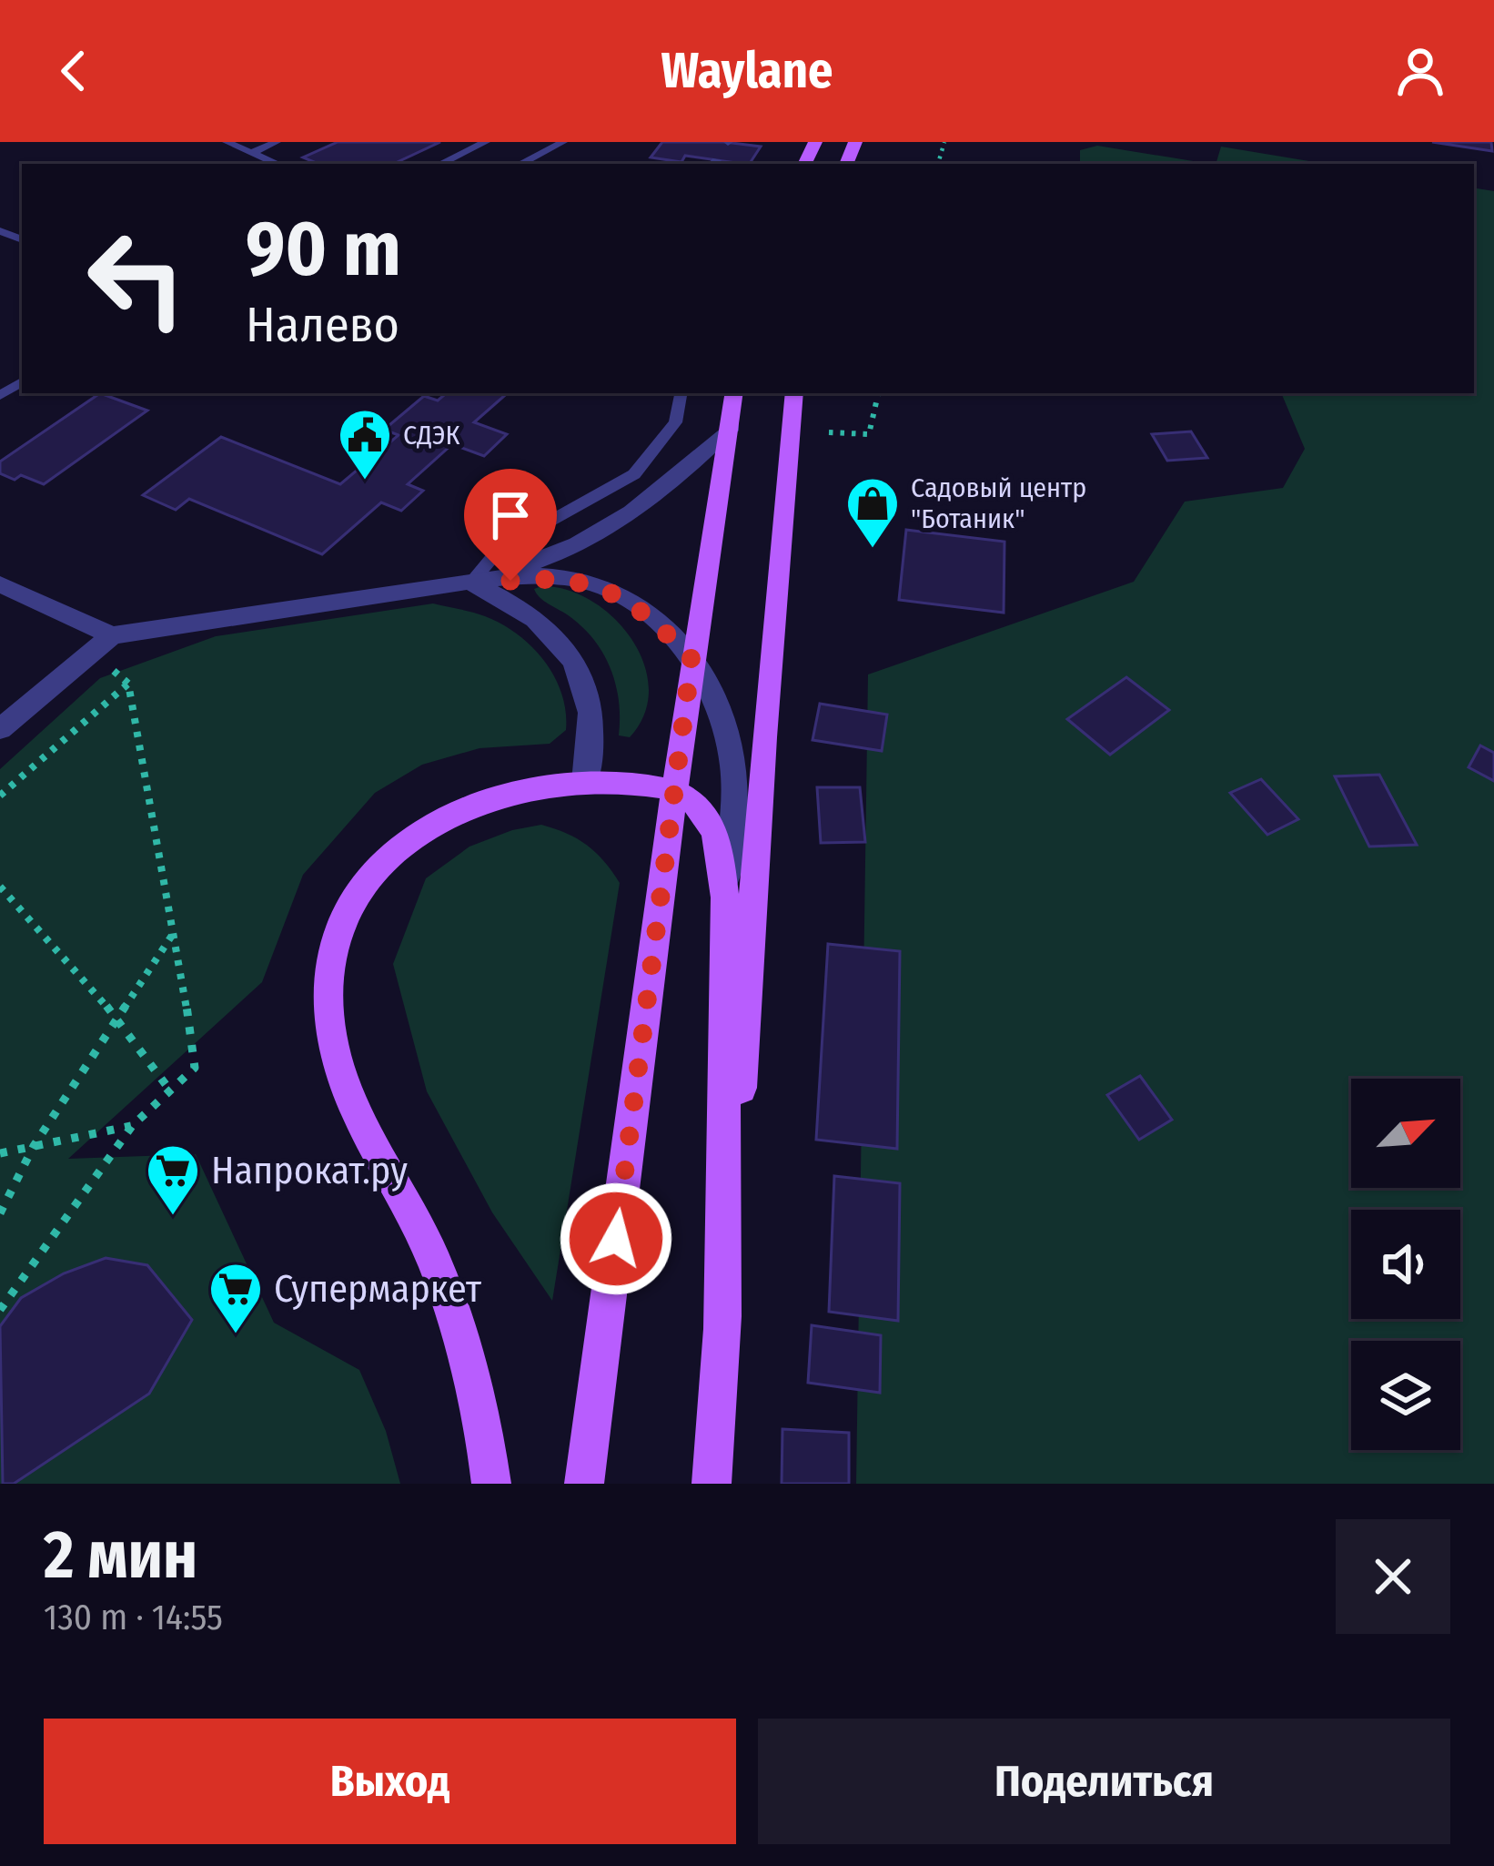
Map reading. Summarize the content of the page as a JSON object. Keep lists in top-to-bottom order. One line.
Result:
{"places":{"public building":["СДЭК"],"shop":["Садовый центр \"Ботаник\""],"supermarket":["Напрокат.ру","Супермаркет"]},"north":"top right","page":{"header":"Waylane","turn":["90 m","Налево"],"heading":["2 мин","130 m · 14:55"],"buttons":["Выход","Поделиться"]}}
